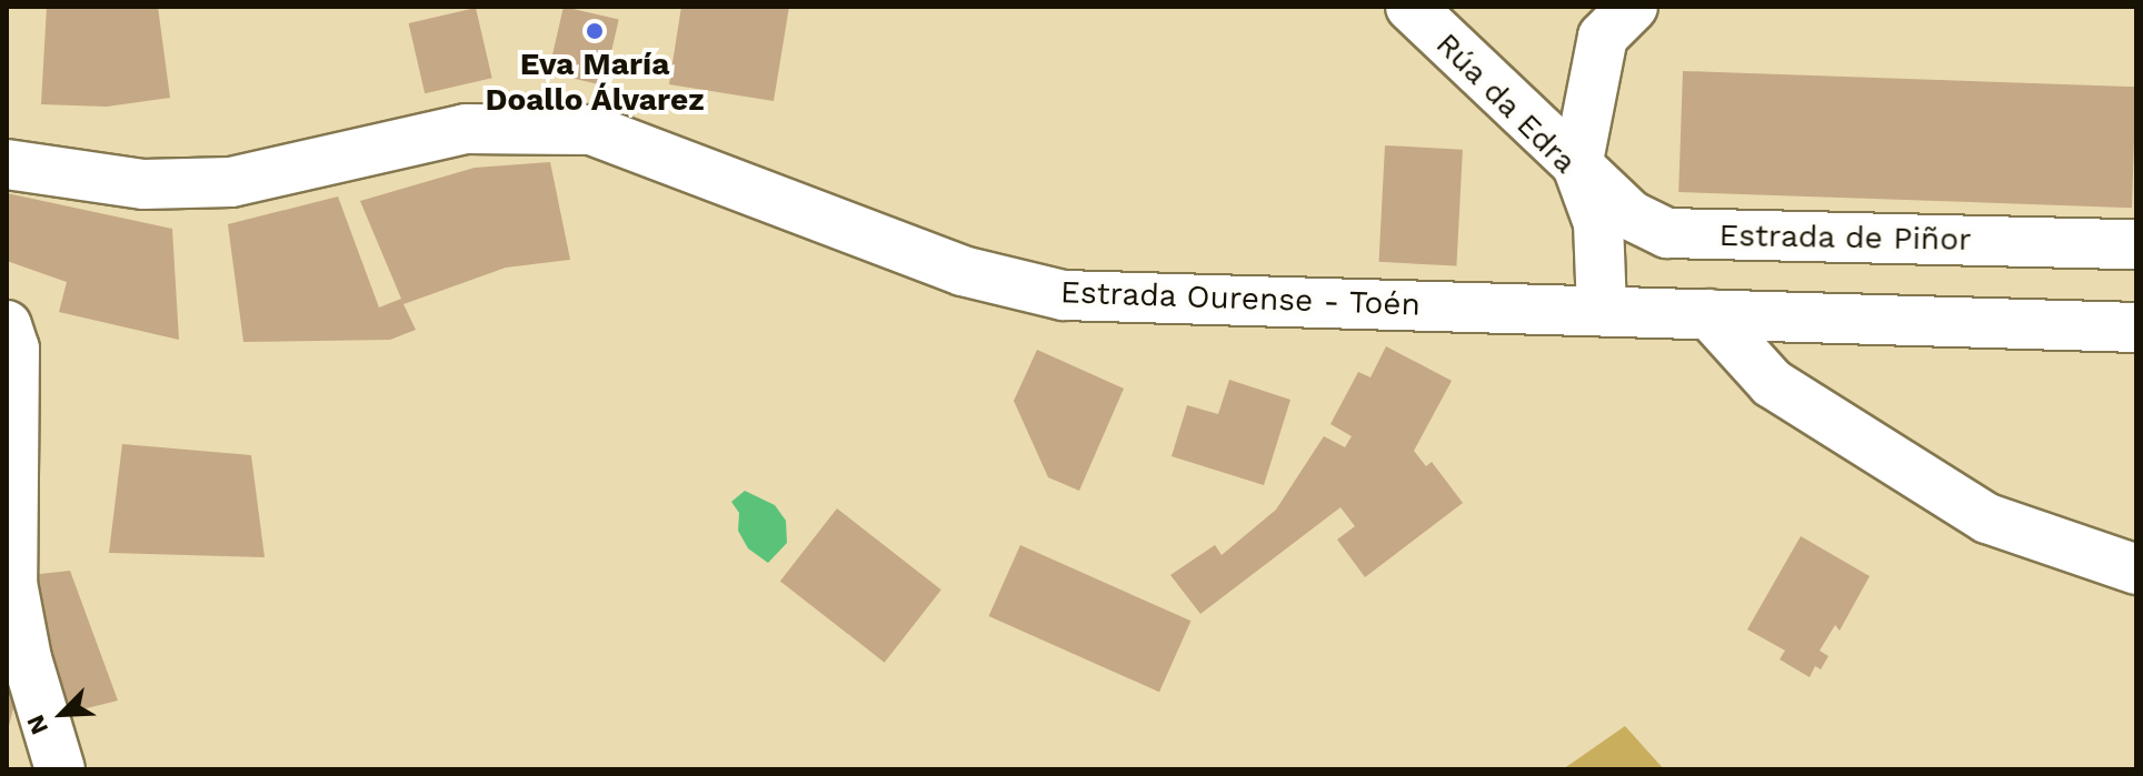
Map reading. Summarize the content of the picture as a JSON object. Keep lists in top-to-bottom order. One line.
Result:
{"streets":{"street":["Rúa da Edra","Estrada de Piñor","Estrada Ourense - Toén"]},"crossings":[["Rúa da Edra","Estrada de Piñor"],["Rúa da Edra","Estrada Ourense - Toén"]],"places":["Eva María Doallo Álvarez"],"north":"bottom left"}
